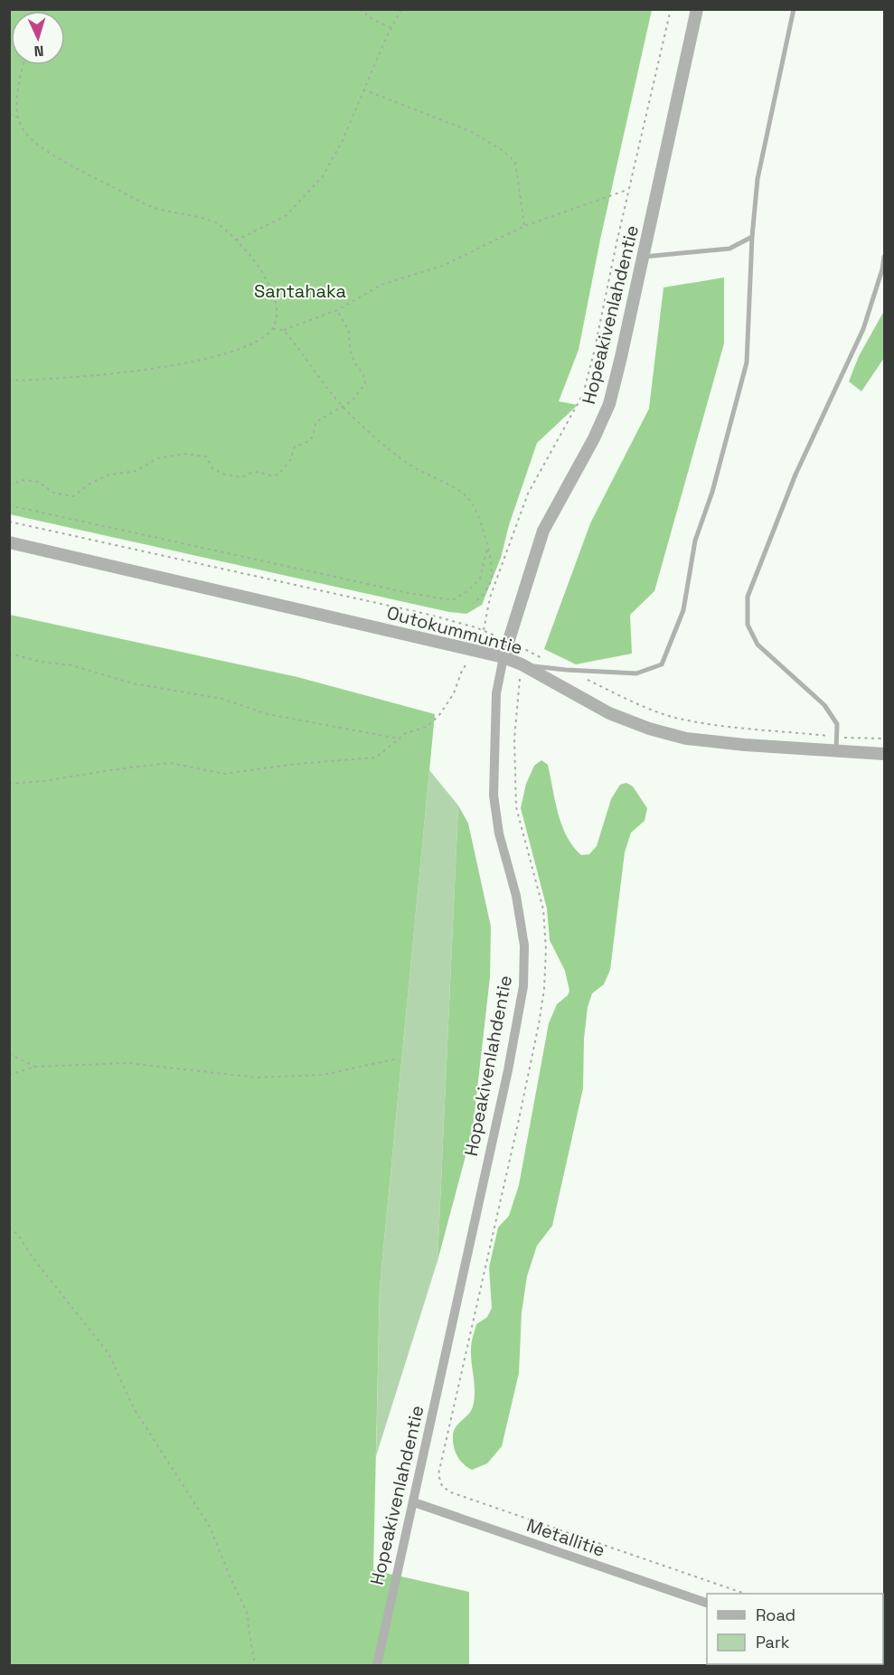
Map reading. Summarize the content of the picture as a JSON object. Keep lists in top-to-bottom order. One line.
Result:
{"streets":{"street":["Hopeakivenlahdentie","Outokummuntie","Metallitie"]},"crossings":[["Hopeakivenlahdentie","Outokummuntie"],["Hopeakivenlahdentie","Metallitie"]],"parks":["Santahaka"],"legend":["Road","Park"],"north":"bottom"}
